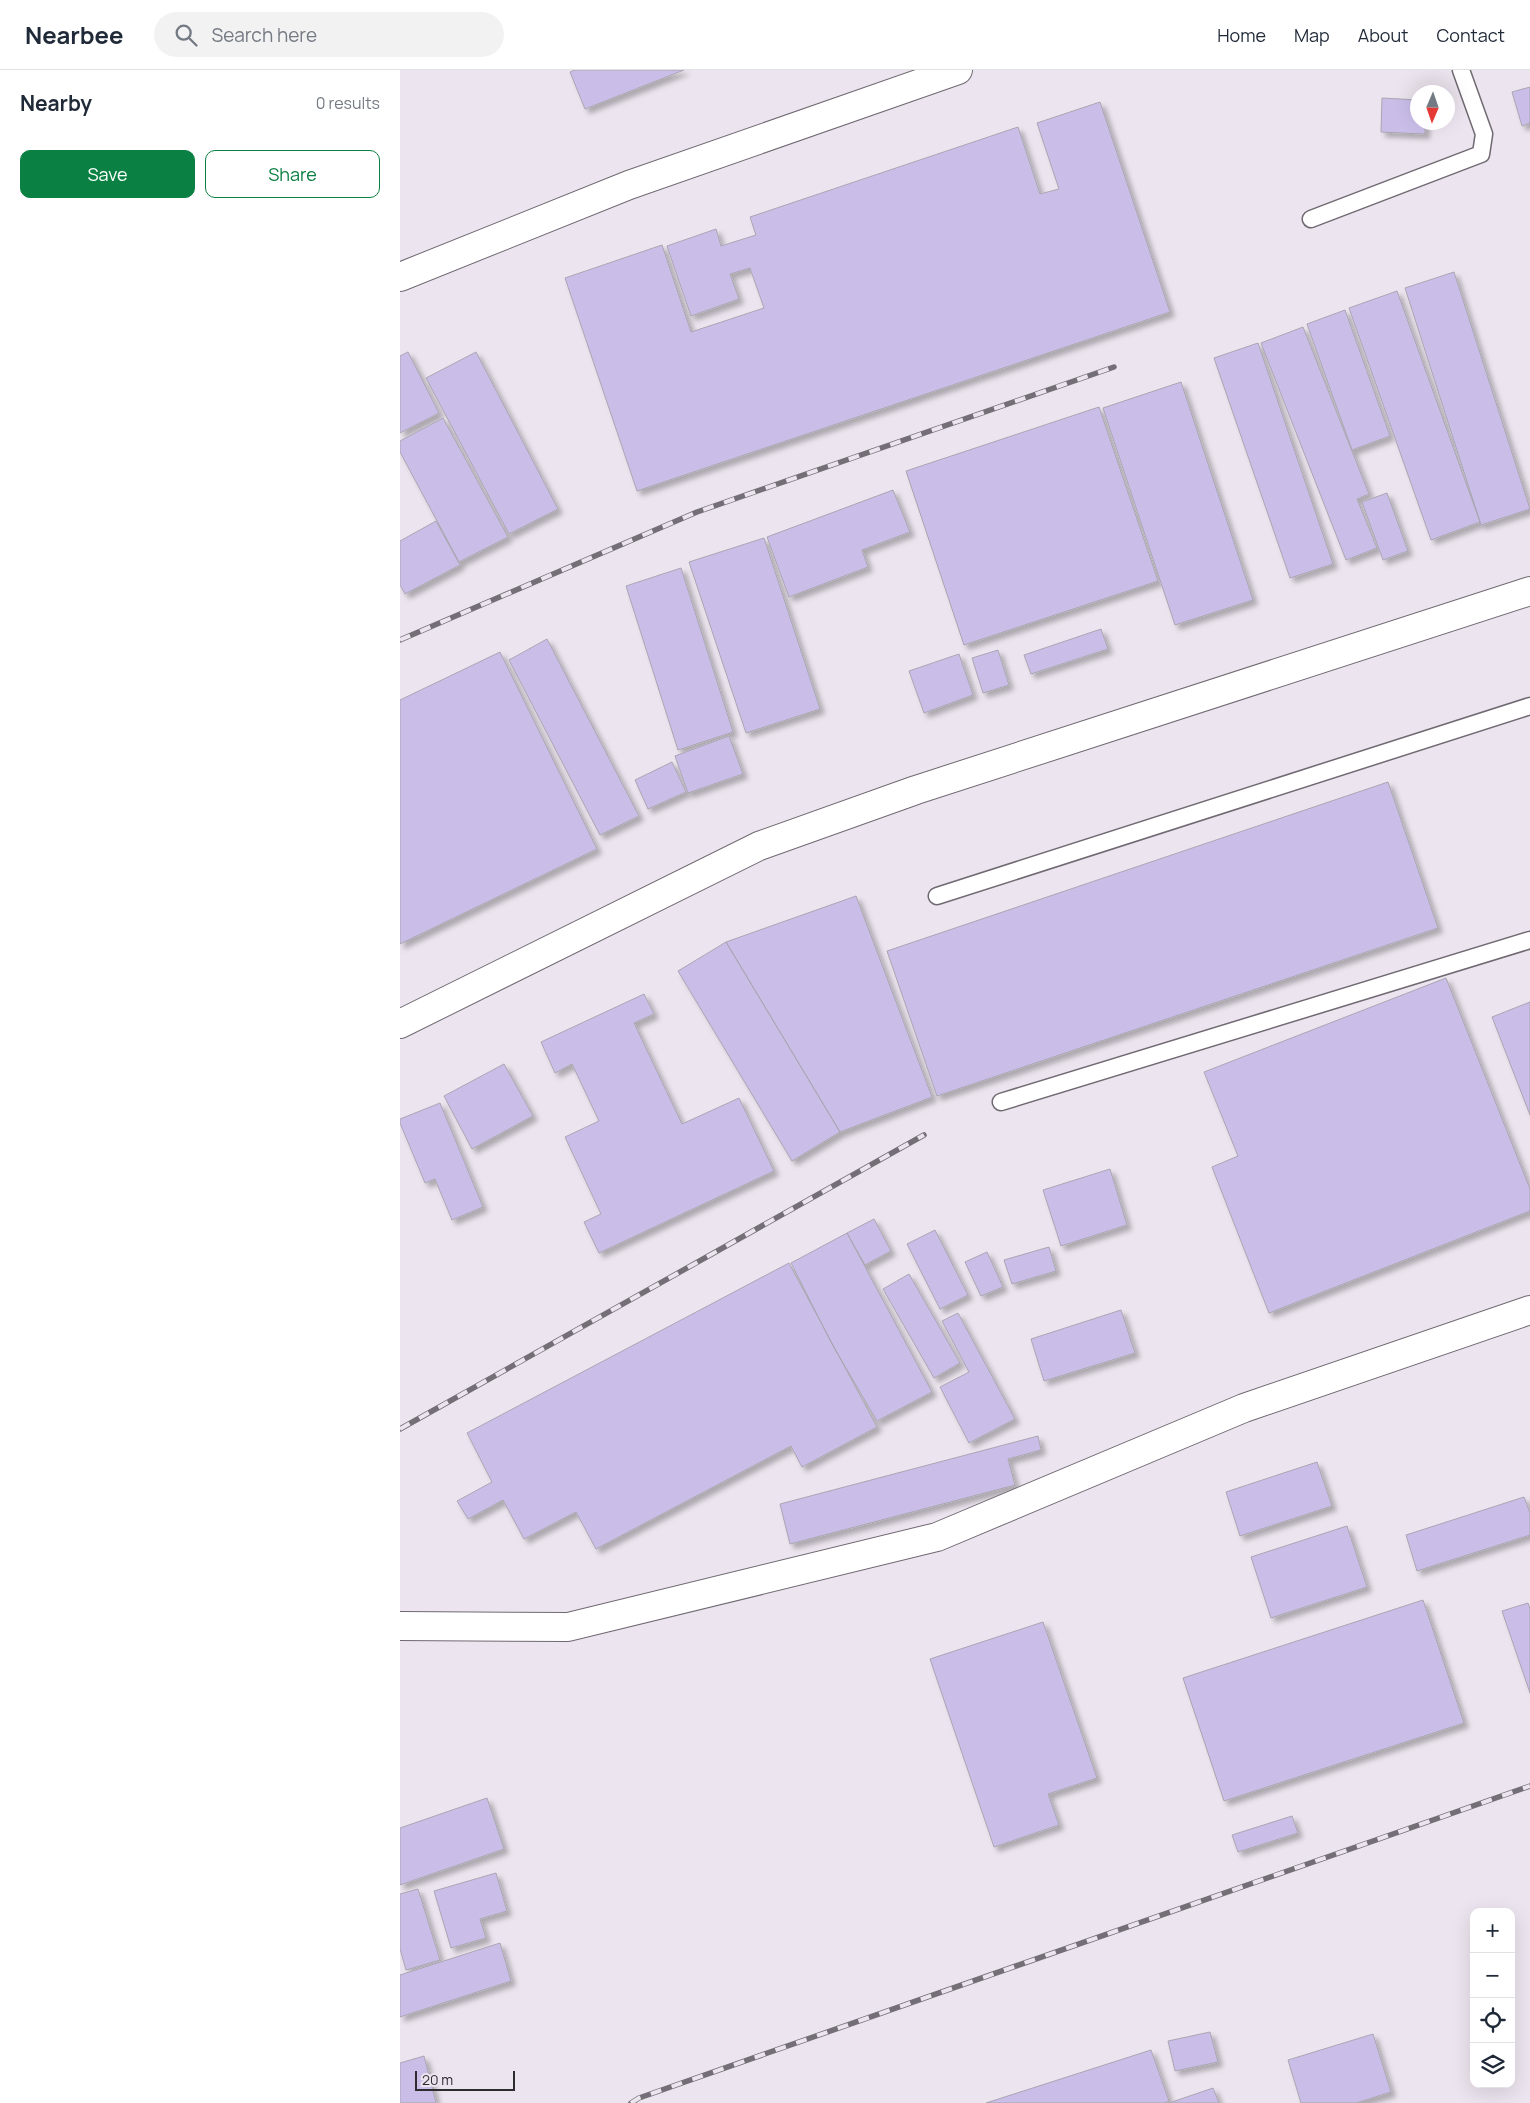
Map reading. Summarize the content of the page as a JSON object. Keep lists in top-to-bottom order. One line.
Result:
{"scale_bar":"20 m","north":"bottom","page":{"header":"Nearbee","search":"Search here","nav":["Home","Map","About","Contact"],"heading":["Nearby","0 results"],"buttons":["Save","Share"],"map_buttons":["+","−"],"scale":"20 m"}}
